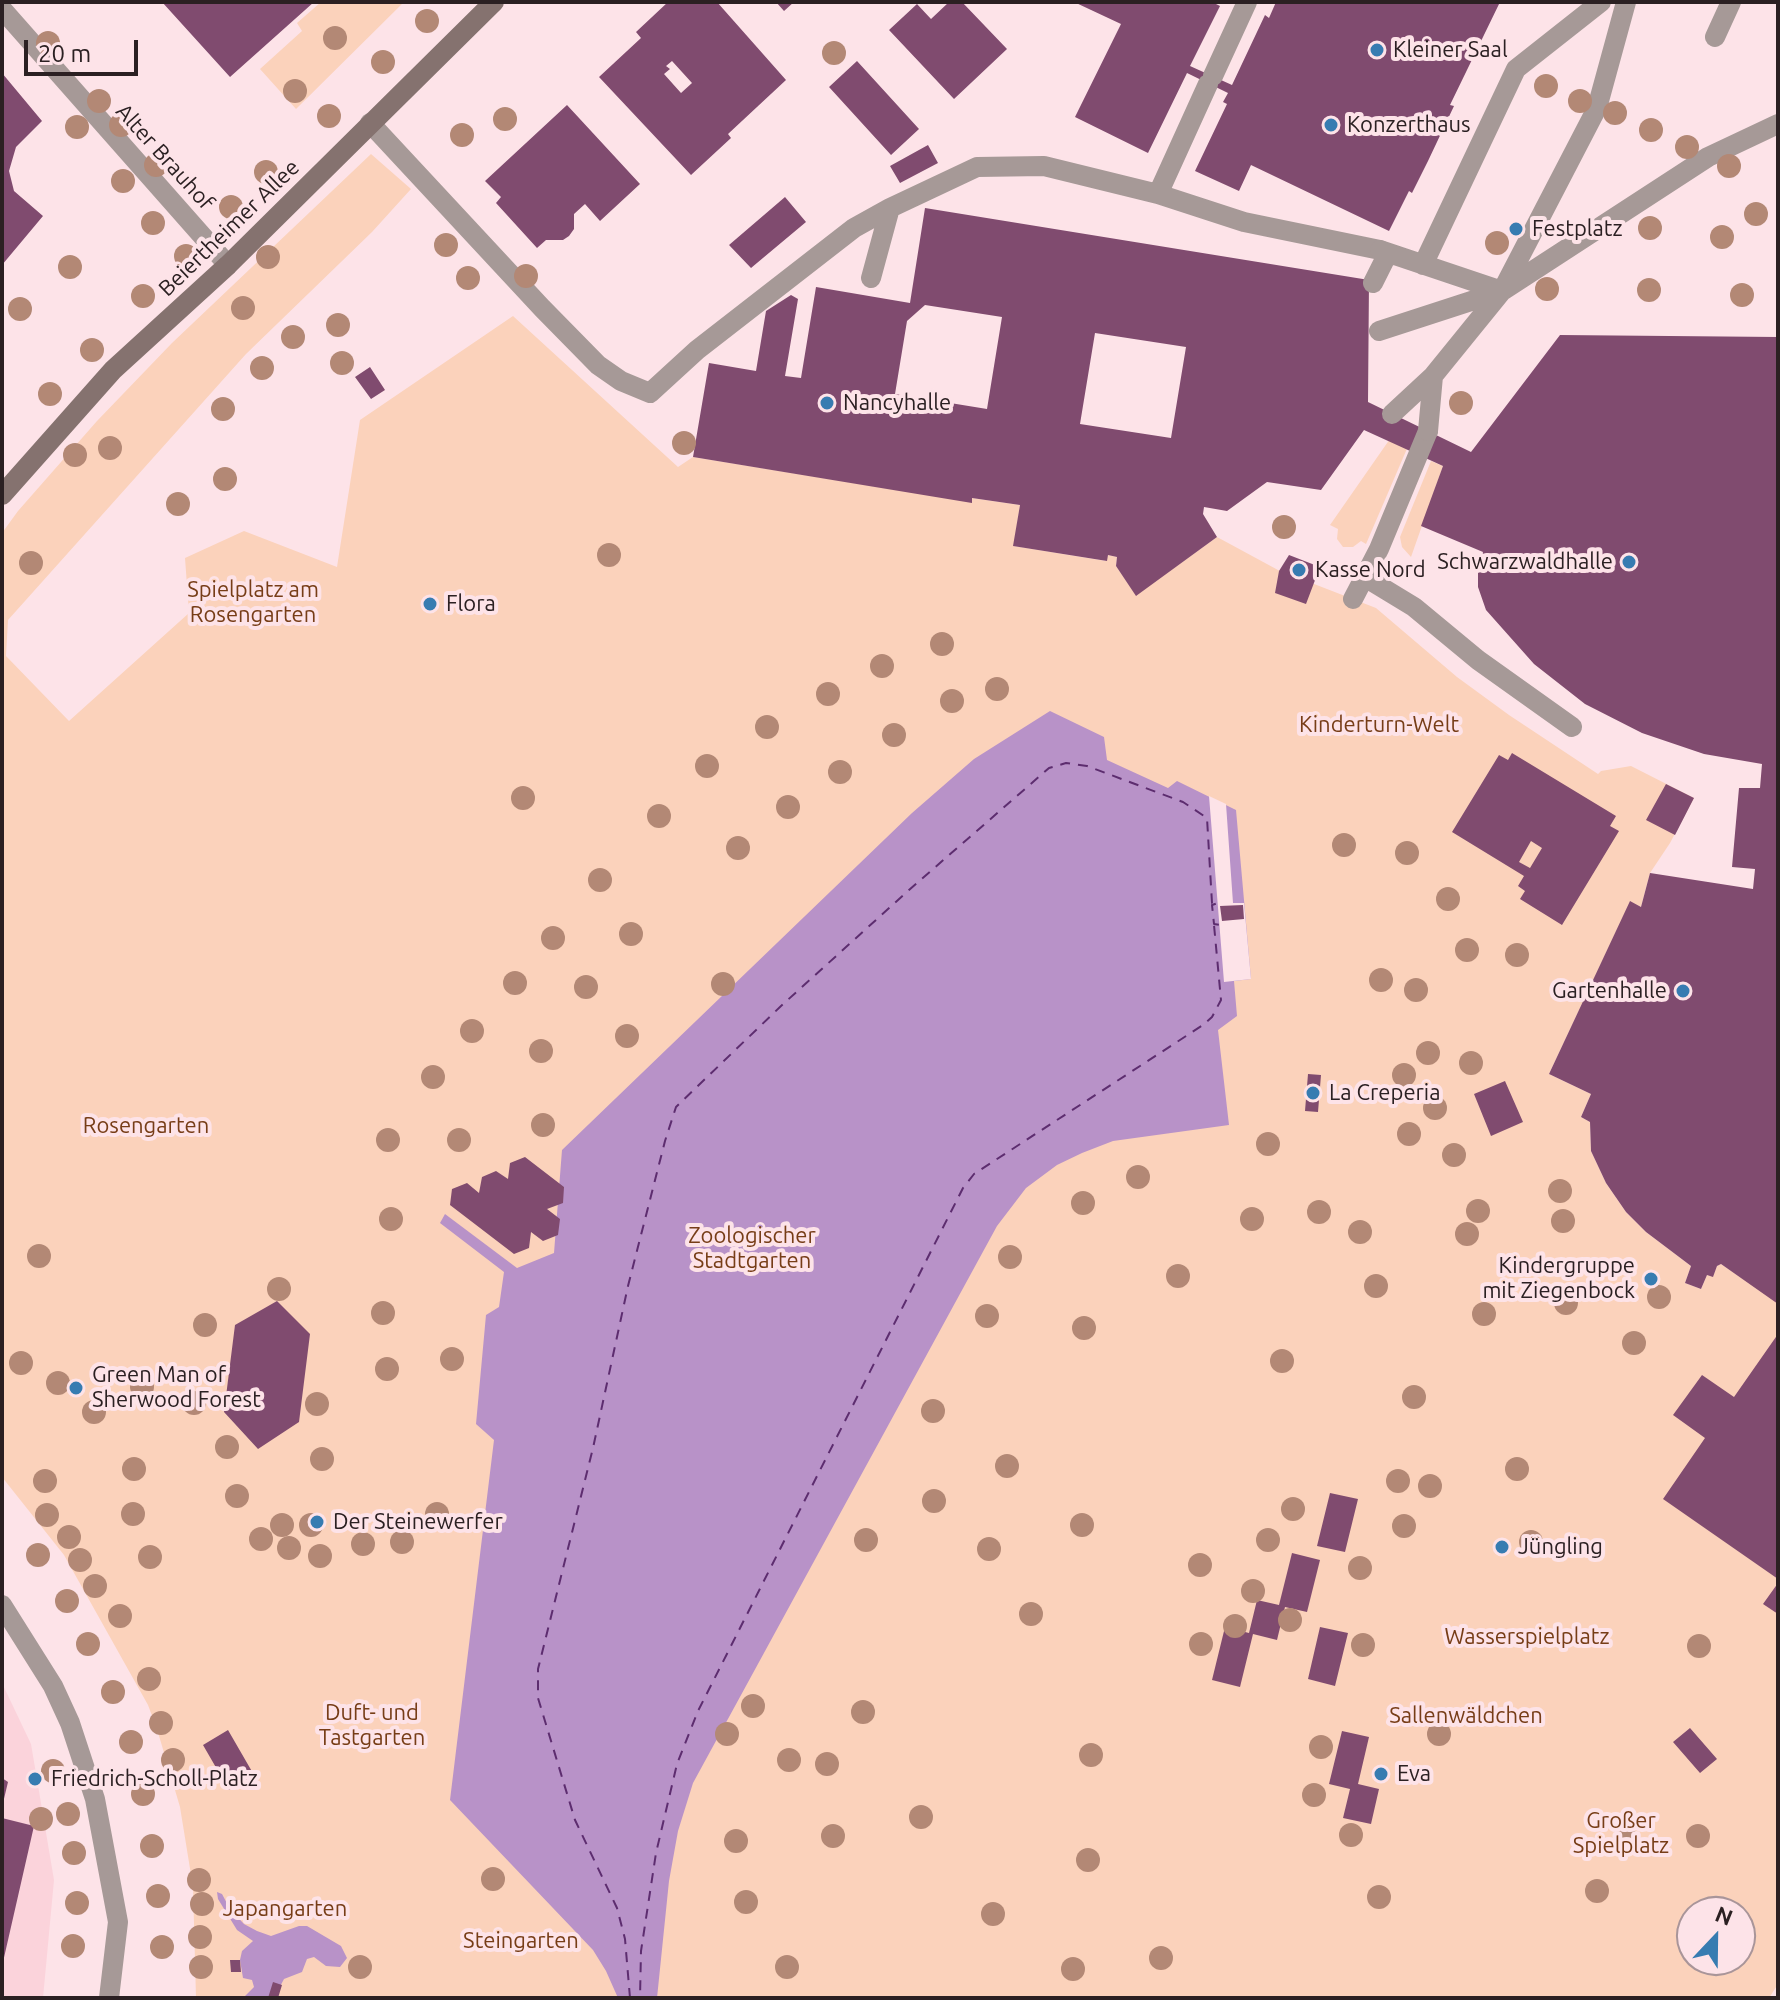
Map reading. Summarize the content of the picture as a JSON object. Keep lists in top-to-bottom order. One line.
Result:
{"streets":{"street":["Alter Brauhof","Beiertheimer Allee"]},"crossings":[["Alter Brauhof","Beiertheimer Allee"]],"parks":["Spielplatz am Rosengarten","Kinderturn-Welt","Rosengarten","Zoologischer Stadtgarten","Wasserspielplatz","Duft- und Tastgarten","Sallenwäldchen","Großer Spielplatz","Japangarten","Steingarten"],"places":["Kleiner Saal","Konzerthaus","Festplatz","Nancyhalle","Schwarzwaldhalle","Kasse Nord","Flora","Gartenhalle","La Creperia","Kindergruppe mit Ziegenbock","Green Man of Sherwood Forest","Der Steinewerfer","Jüngling","Eva","Friedrich-Scholl-Platz"],"scale_bar":"20 m","north":"top"}
